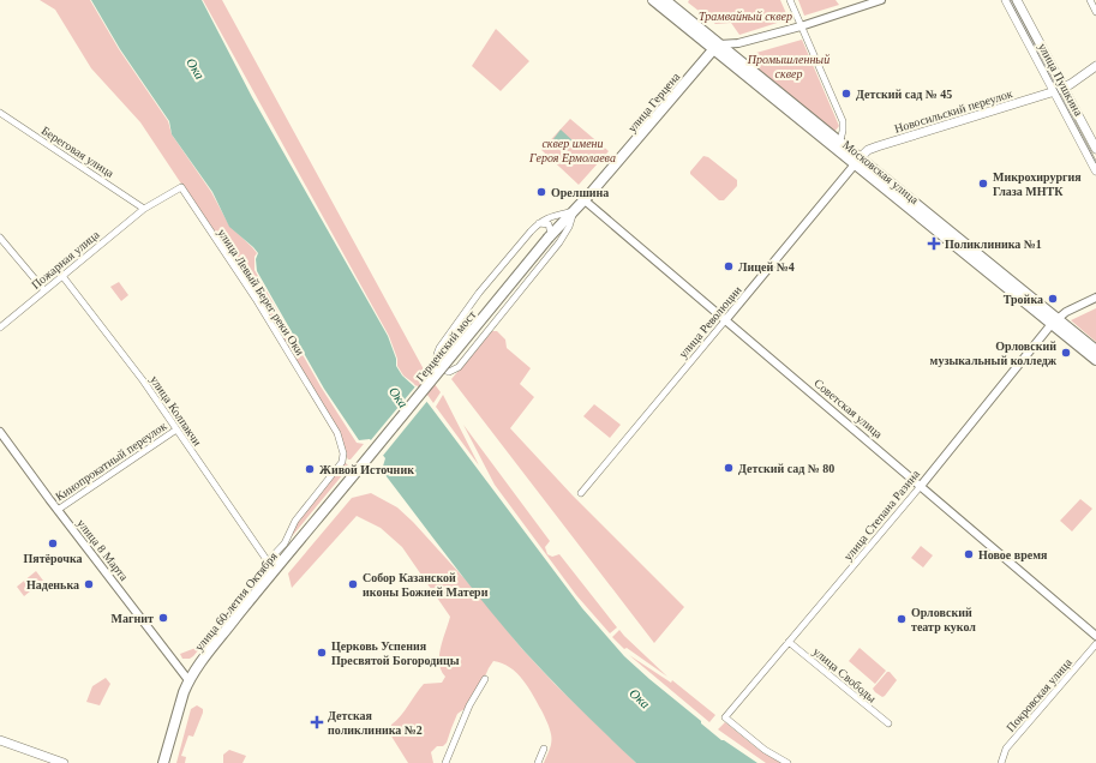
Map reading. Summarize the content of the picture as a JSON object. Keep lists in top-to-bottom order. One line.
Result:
{"streets":{"main road":["улица Пушкина","улица Герцена","Новосильский переулок","Московская улица","Герценский мост","улица 60-летия Октября"],"street":["Береговая улица","Пожарная улица","улица Левый Берег реки Оки","улица Революции","Советская улица","улица Колпакчи","Кинопрокатный переулок","улица Степана Разина","улица 8 Марта","улица Свободы","Покровская улица"]},"crossings":[["улица Пушкина","Новосильский переулок"],["улица Герцена","Московская улица"],["улица Герцена","Герценский мост"],["улица Герцена","Советская улица"],["Новосильский переулок","Московская улица"],["Новосильский переулок","улица Революции"],["Береговая улица","Пожарная улица"],["Береговая улица","улица Левый Берег реки Оки"],["Московская улица","улица Революции"],["Московская улица","улица Степана Разина"],["Пожарная улица","улица Левый Берег реки Оки"],["Пожарная улица","улица Колпакчи"],["улица Левый Берег реки Оки","улица Колпакчи"],["улица Революции","Советская улица"],["Герценский мост","улица 60-летия Октября"],["Советская улица","улица Степана Разина"],["улица Колпакчи","Кинопрокатный переулок"],["Кинопрокатный переулок","улица 8 Марта"],["улица Степана Разина","улица Свободы"],["улица 8 Марта","улица 60-летия Октября"]],"water":["Ока"],"parks":["Трамвайный сквер","Промышленный сквер","сквер имени Героя Ермолаева"],"places":{"other":["Детский сад № 45","Микрохирургия Глаза МНТК","Орелшина","Лицей №4","Тройка","Орловский музыкальный колледж","Детский сад № 80","Живой Источник","Пятёрочка","Новое время","Наденька","Собор Казанской иконы Божией Матери","Магнит","Орловский театр кукол","Церковь Успения Пресвятой Богородицы"],"health":["Поликлиника №1","Детская поликлиника №2"]}}
